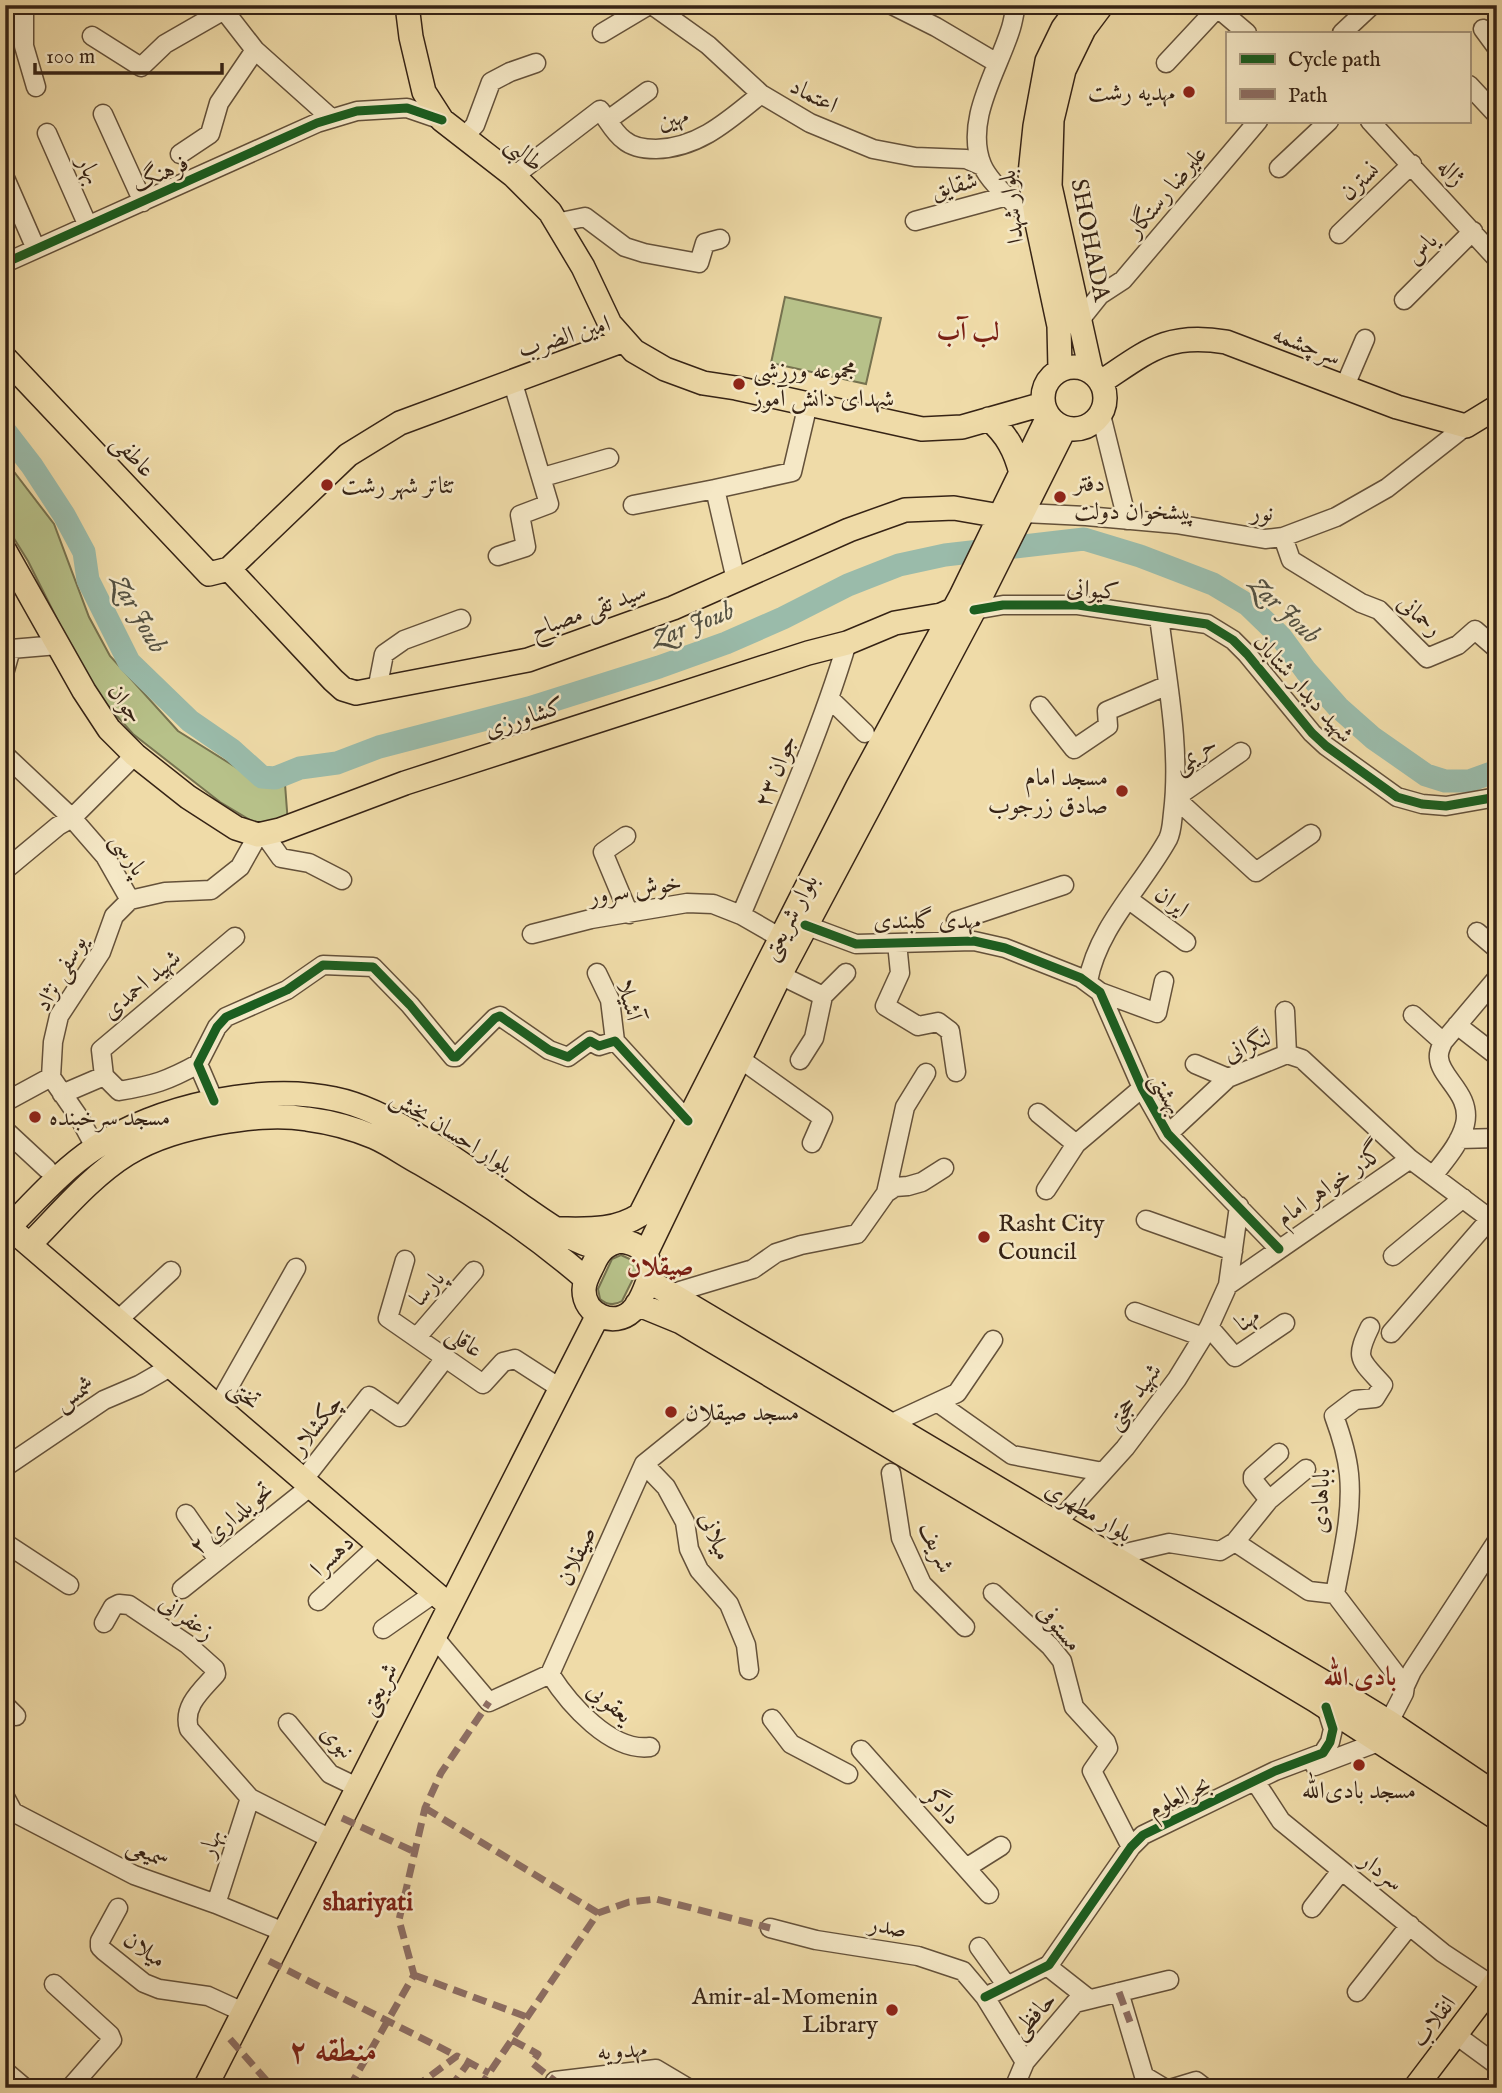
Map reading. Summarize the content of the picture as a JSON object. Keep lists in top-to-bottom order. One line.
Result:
{"streets":{"main road":["طالبی","بلوار شهدا","SHOHADA","امین الضرب","سرچشمه","عاطفی","سید تقی مصباح","جوان","کشاورزی","بلوار شریعتی","بلوار احسان بخش","تختی","بلوار مطهری","شریعتی","انقلاب"],"street":["اعتماد","مهین","بهار","ژاله","فرهنگ","نسترن","شقایق","علیرضا رستگار","یاس","نور","کیوانی","رحمانی","شهید دیدار شتابان","حریمی","جوان ۲۳","پارسی","خوش سرور","ایران","مهدی گلبندی","یوسفی نژاد","شهید احمدی","آشیلا","لنگرانی","بهشتی","گذر خواهر امام","پارسا","مهنا","عاقلی","شمس","شهید حجتی","چکشلار","باباهادی","تحویلداری ۲","میلانی","شریف","دهسرا","صیقلان","زعفرانی","مستوفی","یعقوبی","نبوی","بحرالعلوم","دادگر","سمیعی","سردار","صدر","میلان","حافظی","مهدویه"]},"crossings":[["اعتماد","مهین"],["طالبی","فرهنگ"],["طالبی","امین الضرب"],["بهار","فرهنگ"],["بهار","زعفرانی"],["بهار","سمیعی"],["ژاله","نسترن"],["ژاله","یاس"],["علیرضا رستگار","SHOHADA"],["بلوار شهدا","SHOHADA"],["بلوار شهدا","امین الضرب"],["بلوار شهدا","سرچشمه"],["بلوار شهدا","بلوار شریعتی"],["SHOHADA","امین الضرب"],["SHOHADA","سرچشمه"],["SHOHADA","بلوار شریعتی"],["امین الضرب","سرچشمه"],["امین الضرب","عاطفی"],["امین الضرب","سید تقی مصباح"],["امین الضرب","بلوار شریعتی"],["سرچشمه","نور"],["سرچشمه","بلوار شریعتی"],["عاطفی","سید تقی مصباح"],["نور","سید تقی مصباح"],["نور","رحمانی"],["نور","بلوار شریعتی"],["کیوانی","شهید دیدار شتابان"],["کیوانی","کشاورزی"],["کیوانی","بلوار شریعتی"],["سید تقی مصباح","بلوار شریعتی"],["جوان","کشاورزی"],["جوان","پارسی"],["کشاورزی","جوان ۲۳"],["کشاورزی","پارسی"],["کشاورزی","بلوار شریعتی"],["جوان ۲۳","خوش سرور"],["پارسی","یوسفی نژاد"],["خوش سرور","بلوار شریعتی"],["بلوار شریعتی","مهدی گلبندی"],["بلوار شریعتی","بلوار احسان بخش"],["بلوار شریعتی","بلوار مطهری"],["بلوار شریعتی","شریعتی"],["مهدی گلبندی","بهشتی"],["لنگرانی","بهشتی"],["لنگرانی","گذر خواهر امام"],["بهشتی","گذر خواهر امام"],["بهشتی","شهید حجتی"],["بلوار احسان بخش","تختی"],["بلوار احسان بخش","بلوار مطهری"],["بلوار احسان بخش","شریعتی"],["گذر خواهر امام","شهید حجتی"],["پارسا","عاقلی"],["مهنا","شهید حجتی"],["عاقلی","چکشلار"],["عاقلی","شریعتی"],["شمس","تختی"],["تختی","چکشلار"],["تختی","تحویلداری ۲"],["تختی","دهسرا"],["تختی","شریعتی"],["شهید حجتی","بلوار مطهری"],["چکشلار","تحویلداری ۲"],["بلوار مطهری","شریعتی"],["بلوار مطهری","بحرالعلوم"],["میلانی","صیقلان"],["صیقلان","یعقوبی"],["مستوفی","بحرالعلوم"],["شریعتی","نبوی"],["شریعتی","سمیعی"],["شریعتی","میلان"],["بحرالعلوم","سردار"],["بحرالعلوم","صدر"],["سردار","انقلاب"],["صدر","حافظی"]],"districts":["لب آب","صیقلان","بادی الله","shariyati","منطقه ۲"],"water":["Zar Joub"],"places":["مهدیه رشت","مجموعه ورزشی شهدای دانش آموز","تئاتر شهر رشت","دفتر پیشخوان دولت","مسجد امام صادق زرجوب","مسجد سرخبنده","Rasht City Council","مسجد صیقلان","مسجد بادی‌الله","Amir-al-Momenin Library"],"legend":["Cycle path","Path"],"scale_bar":"100 m"}
